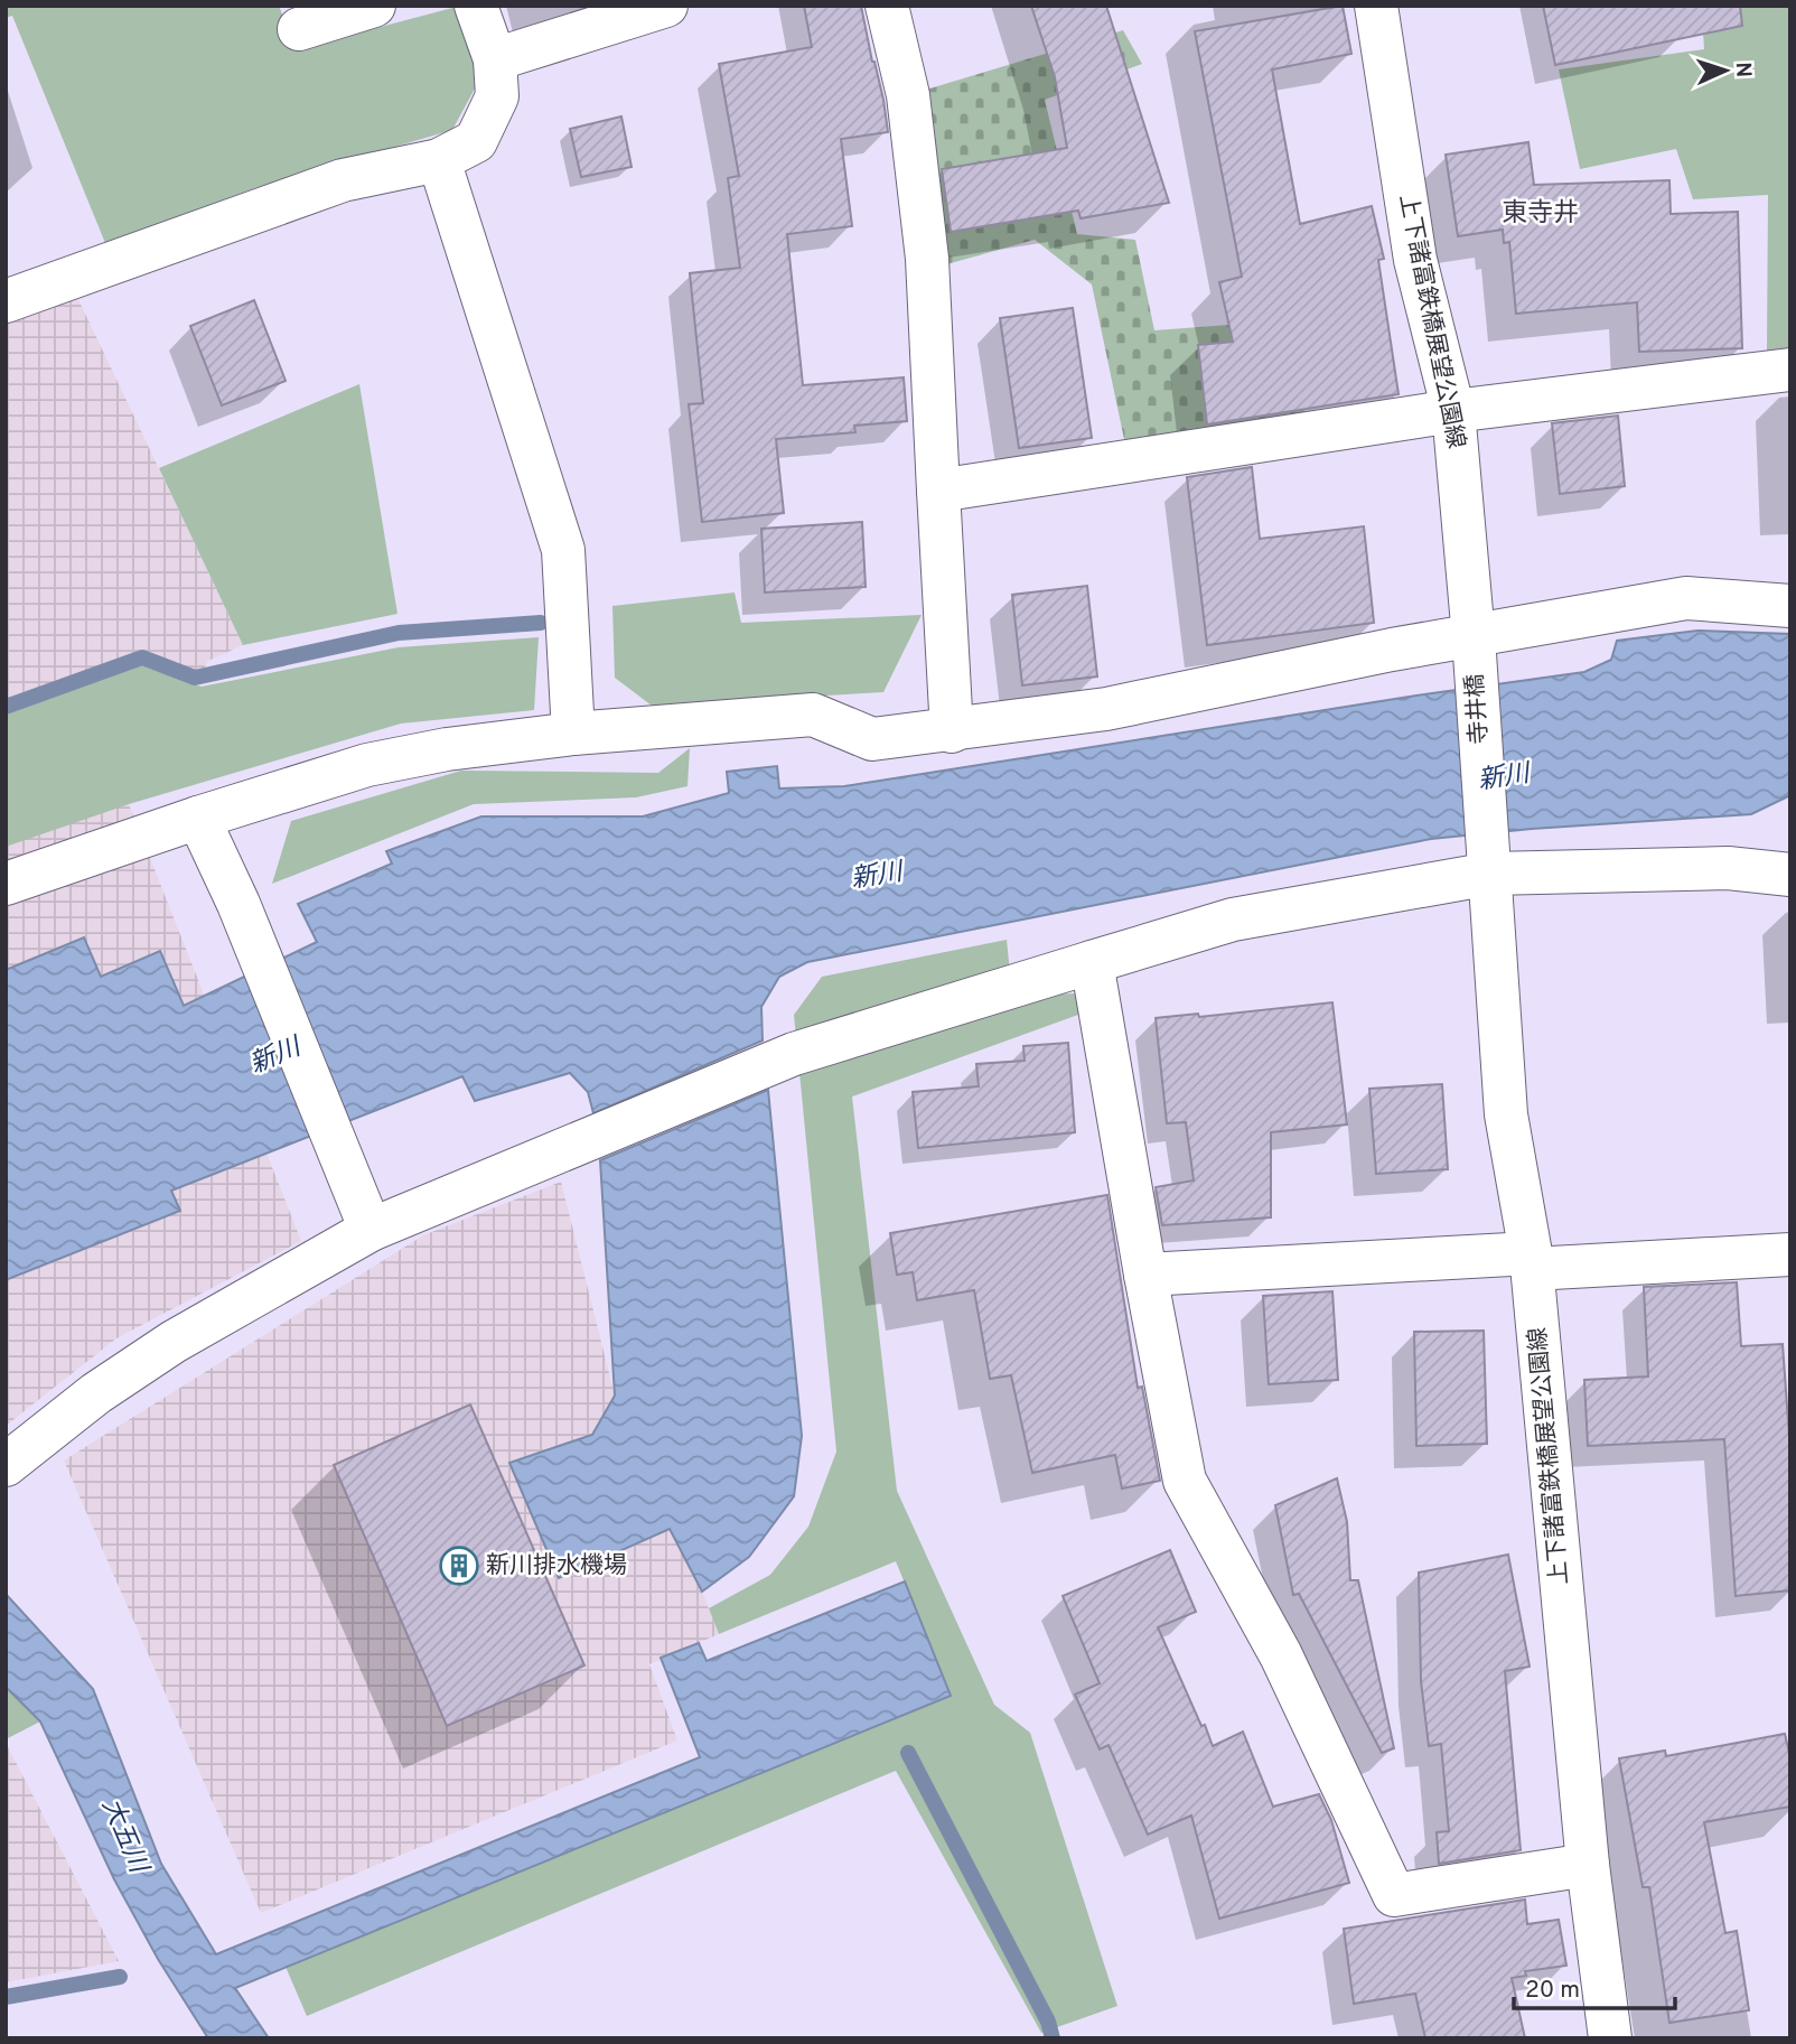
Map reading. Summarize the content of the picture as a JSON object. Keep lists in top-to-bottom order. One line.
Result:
{"streets":{"street":["上下諸富鉄橋展望公園線","寺井橋"]},"crossings":[["上下諸富鉄橋展望公園線","寺井橋"]],"districts":["東寺井"],"water":["新川","大五川"],"places":{"building":["新川排水機場"]},"scale_bar":"20 m","north":"right"}
